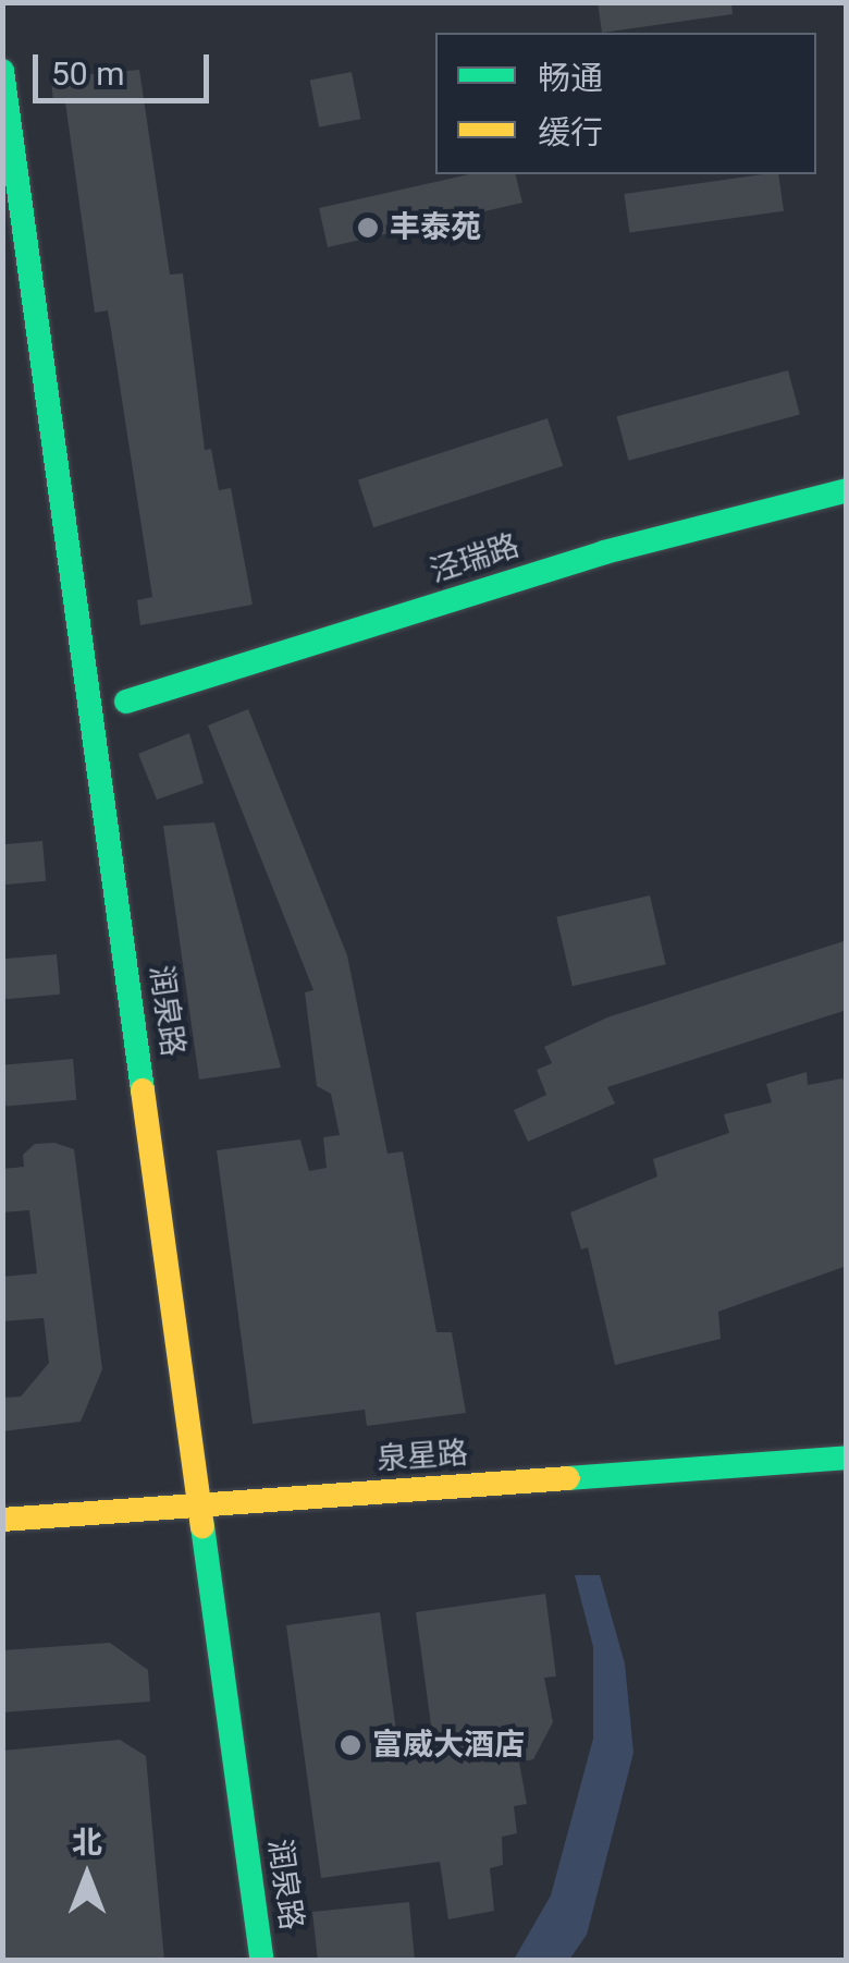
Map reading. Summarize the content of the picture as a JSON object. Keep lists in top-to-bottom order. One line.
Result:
{"streets":{"street":["泾瑞路","润泉路","泉星路"]},"crossings":[["润泉路","泉星路"]],"places":["丰泰苑","富威大酒店"],"legend":["畅通","缓行"],"scale_bar":"50 m","north":"top"}
